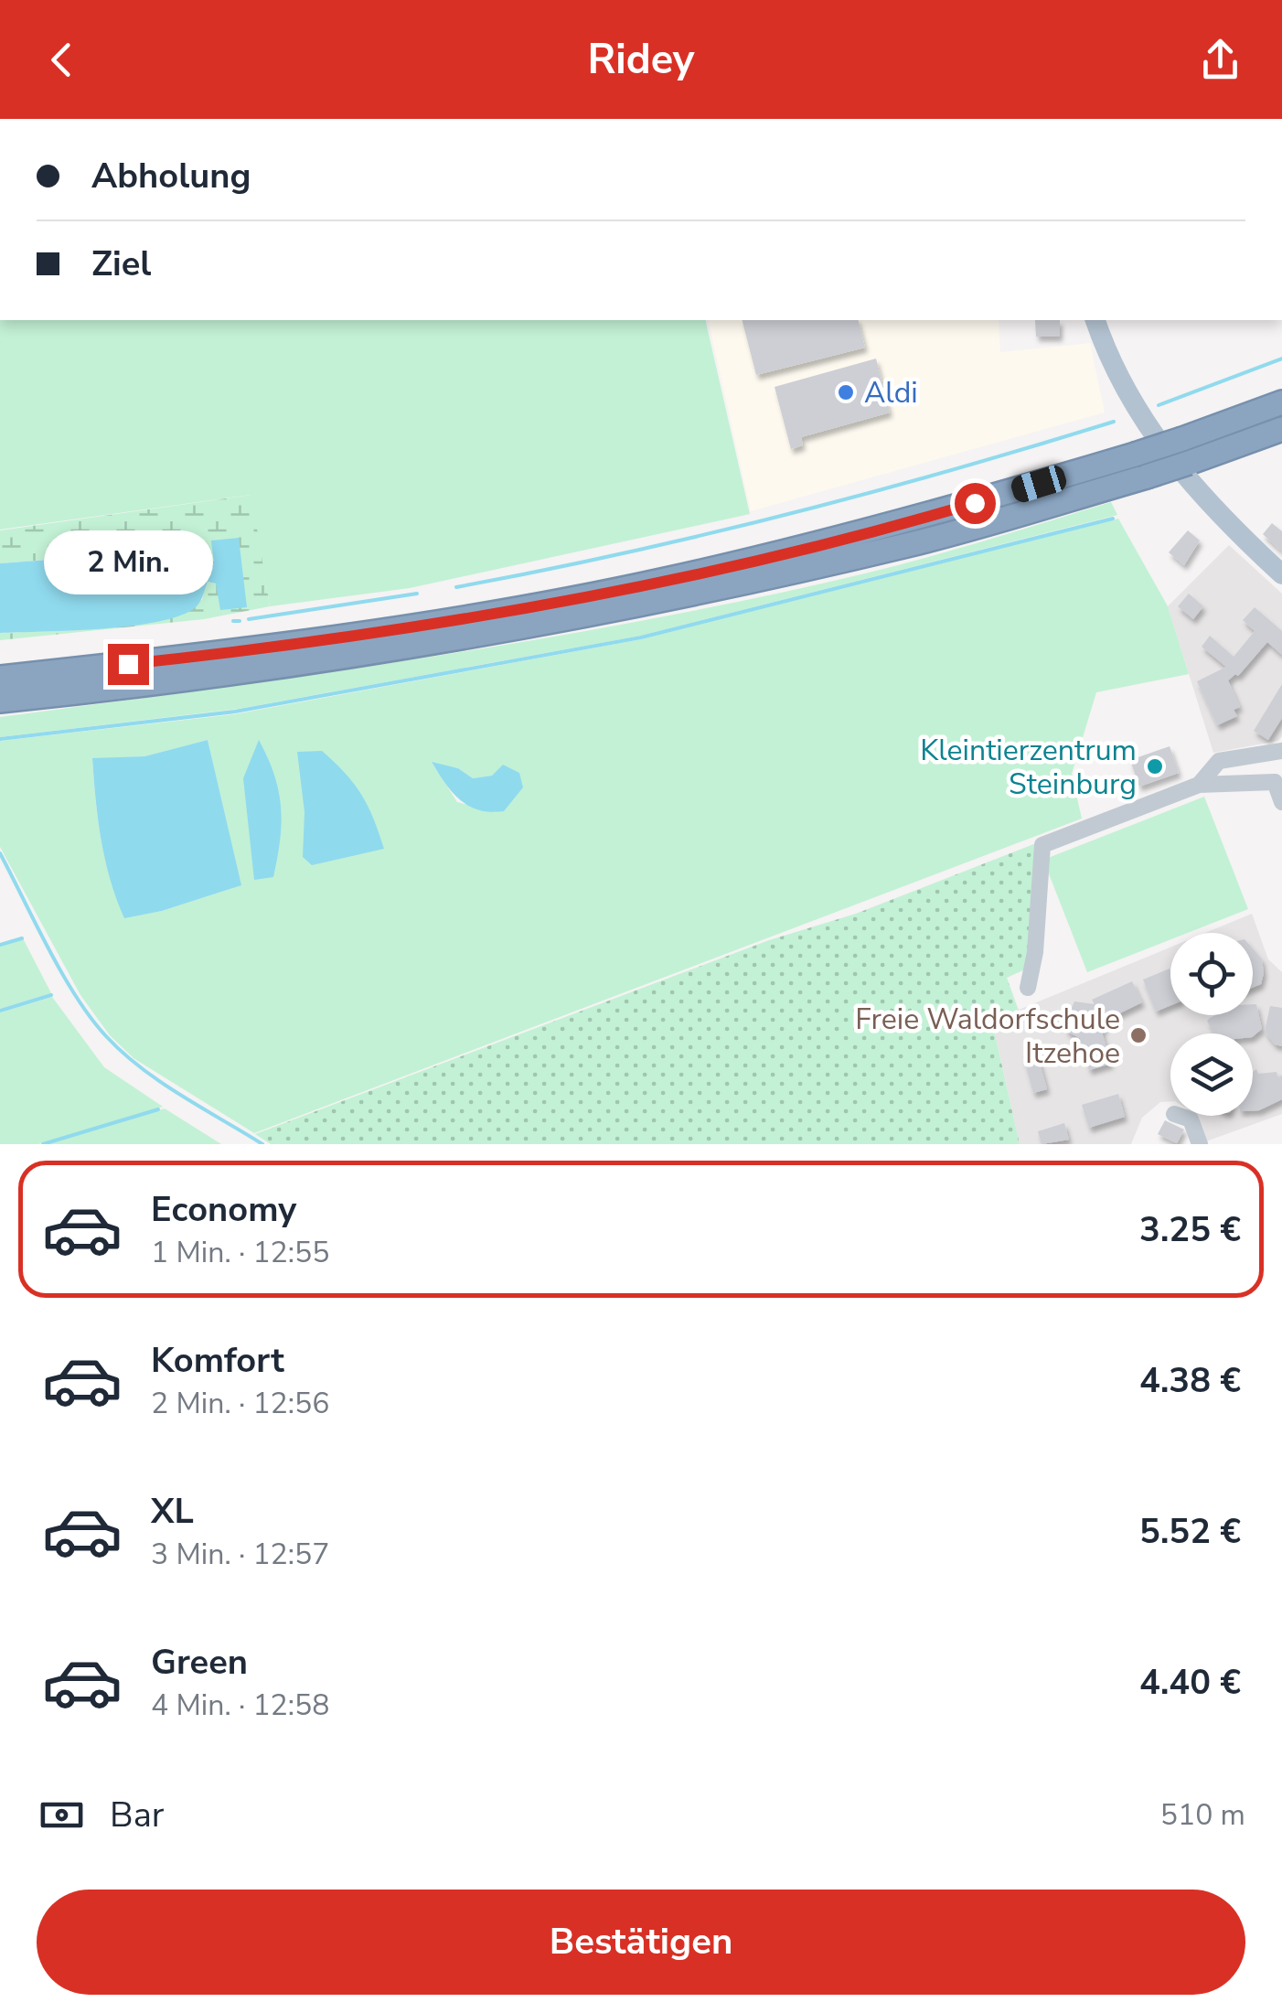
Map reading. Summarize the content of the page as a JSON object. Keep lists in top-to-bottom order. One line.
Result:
{"places":["Aldi","Kleintierzentrum Steinburg","Freie Waldorfschule Itzehoe"],"page":{"header":"Ridey","banner":["Abholung","Ziel"],"bubble":"2 Min.","list":[{"name":"Economy","note":"1 Min. · 12:55","value":"3.25 €"},{"name":"Komfort","note":"2 Min. · 12:56","value":"4.38 €"},{"name":"XL","note":"3 Min. · 12:57","value":"5.52 €"},{"name":"Green","note":"4 Min. · 12:58","value":"4.40 €"}],"pay":["Bar","510 m"],"buttons":"Bestätigen"}}
